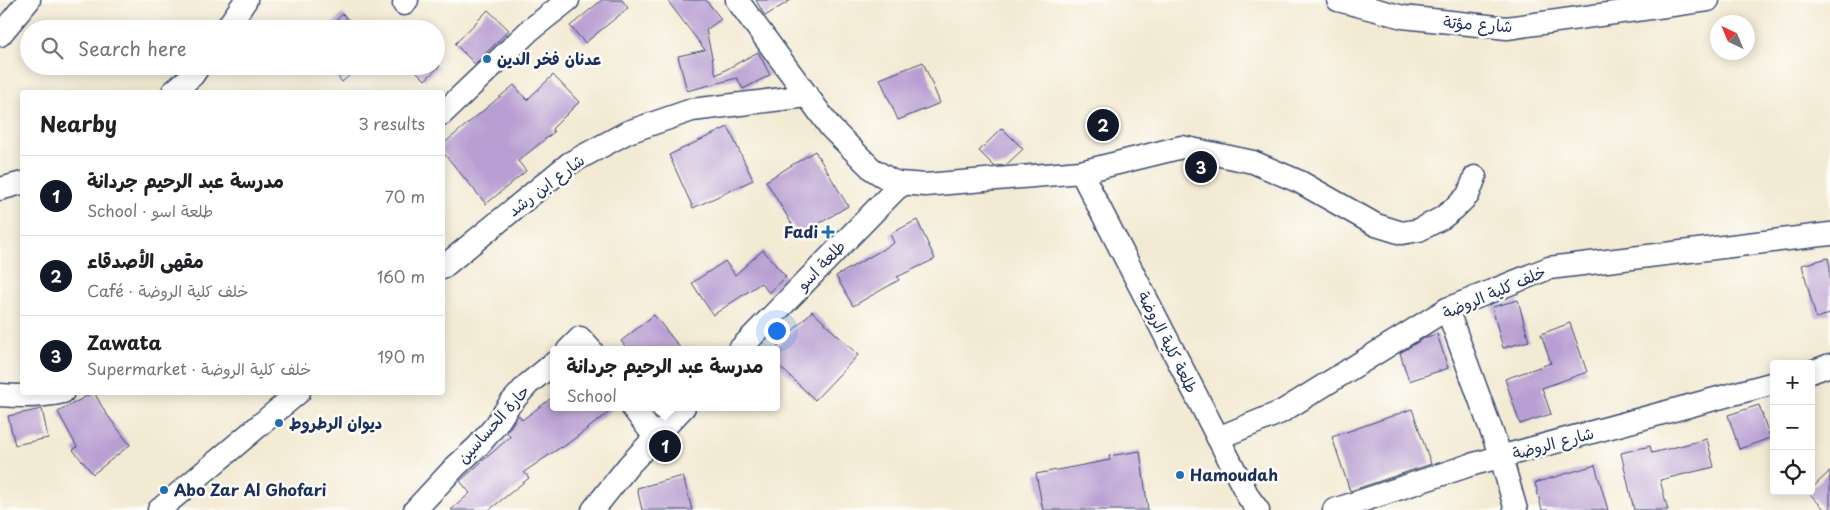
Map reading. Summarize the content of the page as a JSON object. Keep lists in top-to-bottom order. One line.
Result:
{"streets":{"street":["شارع مؤتة","شارع ابن رشد","طلعة اسو","خلف كلية الروضة","طلعة كلية الروضة","حارة الحساسين","شارع الروضة"]},"crossings":[["خلف كلية الروضة","طلعة كلية الروضة"]],"places":{"other":["عدنان فخر الدين","ديوان الرطروط","Hamoudah","Abo Zar Al Ghofari"],"health":["Fadi"]},"north":"top left","page":{"search":"Search here","heading":["Nearby","3 results"],"pins":["2","3","1"],"list":[{"mark":"1","name":"مدرسة عبد الرحيم جردانة","note":"School · طلعة اسو","value":"70 m"},{"mark":"2","name":"مقهى الأصدقاء","note":"Café · خلف كلية الروضة","value":"160 m"},{"mark":"3","name":"Zawata","note":"Supermarket · خلف كلية الروضة","value":"190 m"}],"popup":["مدرسة عبد الرحيم جردانة","School"],"map_buttons":["+","−"]}}
